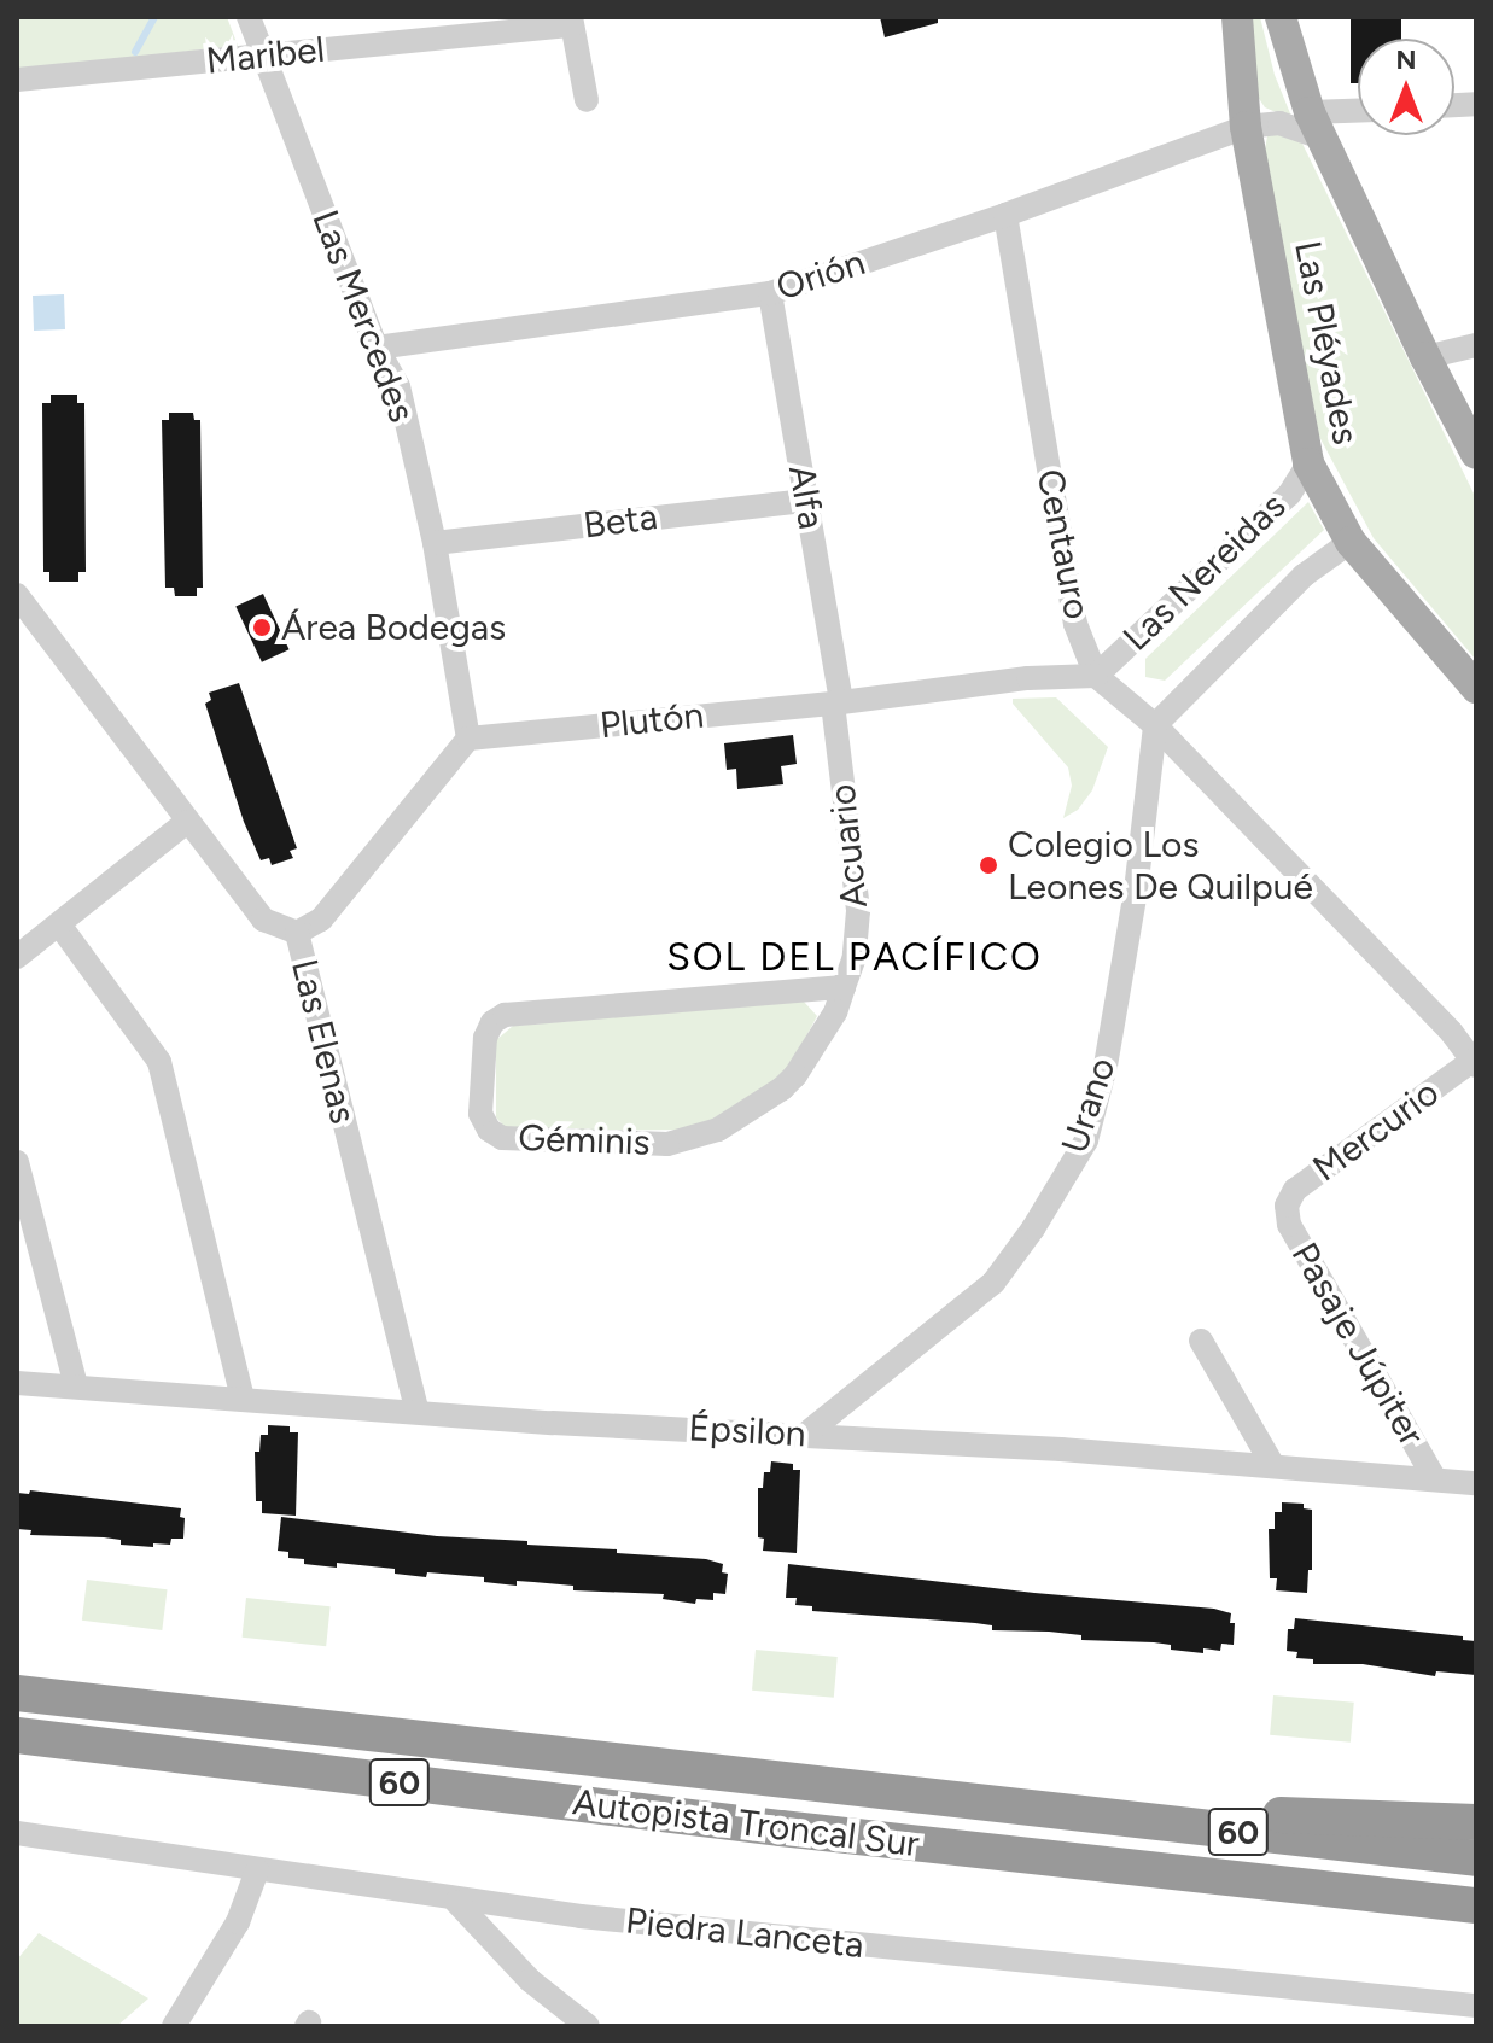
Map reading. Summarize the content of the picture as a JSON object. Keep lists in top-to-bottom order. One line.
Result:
{"streets":{"highway":["60","Autopista Troncal Sur"],"main road":["Las Pléyades"],"street":["Maribel","Orión","Las Mercedes","Alfa","Beta","Centauro","Las Nereidas","Plutón","Acuario","Las Elenas","Urano","Mercurio","Géminis","Pasaje Júpiter","Épsilon","Piedra Lanceta"]},"crossings":[["Maribel","Las Mercedes"],["Orión","Las Mercedes"],["Orión","Las Pléyades"],["Orión","Alfa"],["Orión","Centauro"],["Las Mercedes","Beta"],["Las Mercedes","Plutón"],["Las Pléyades","Las Nereidas"],["Alfa","Beta"],["Alfa","Plutón"],["Alfa","Acuario"],["Centauro","Las Nereidas"],["Centauro","Plutón"],["Centauro","Urano"],["Centauro","Mercurio"],["Las Nereidas","Plutón"],["Las Nereidas","Urano"],["Plutón","Acuario"],["Acuario","Géminis"],["Las Elenas","Épsilon"],["Urano","Épsilon"],["Mercurio","Pasaje Júpiter"],["Pasaje Júpiter","Épsilon"]],"districts":["SOL DEL PACÍFICO"],"places":["Área Bodegas","Colegio Los Leones De Quilpué"],"north":"top"}
